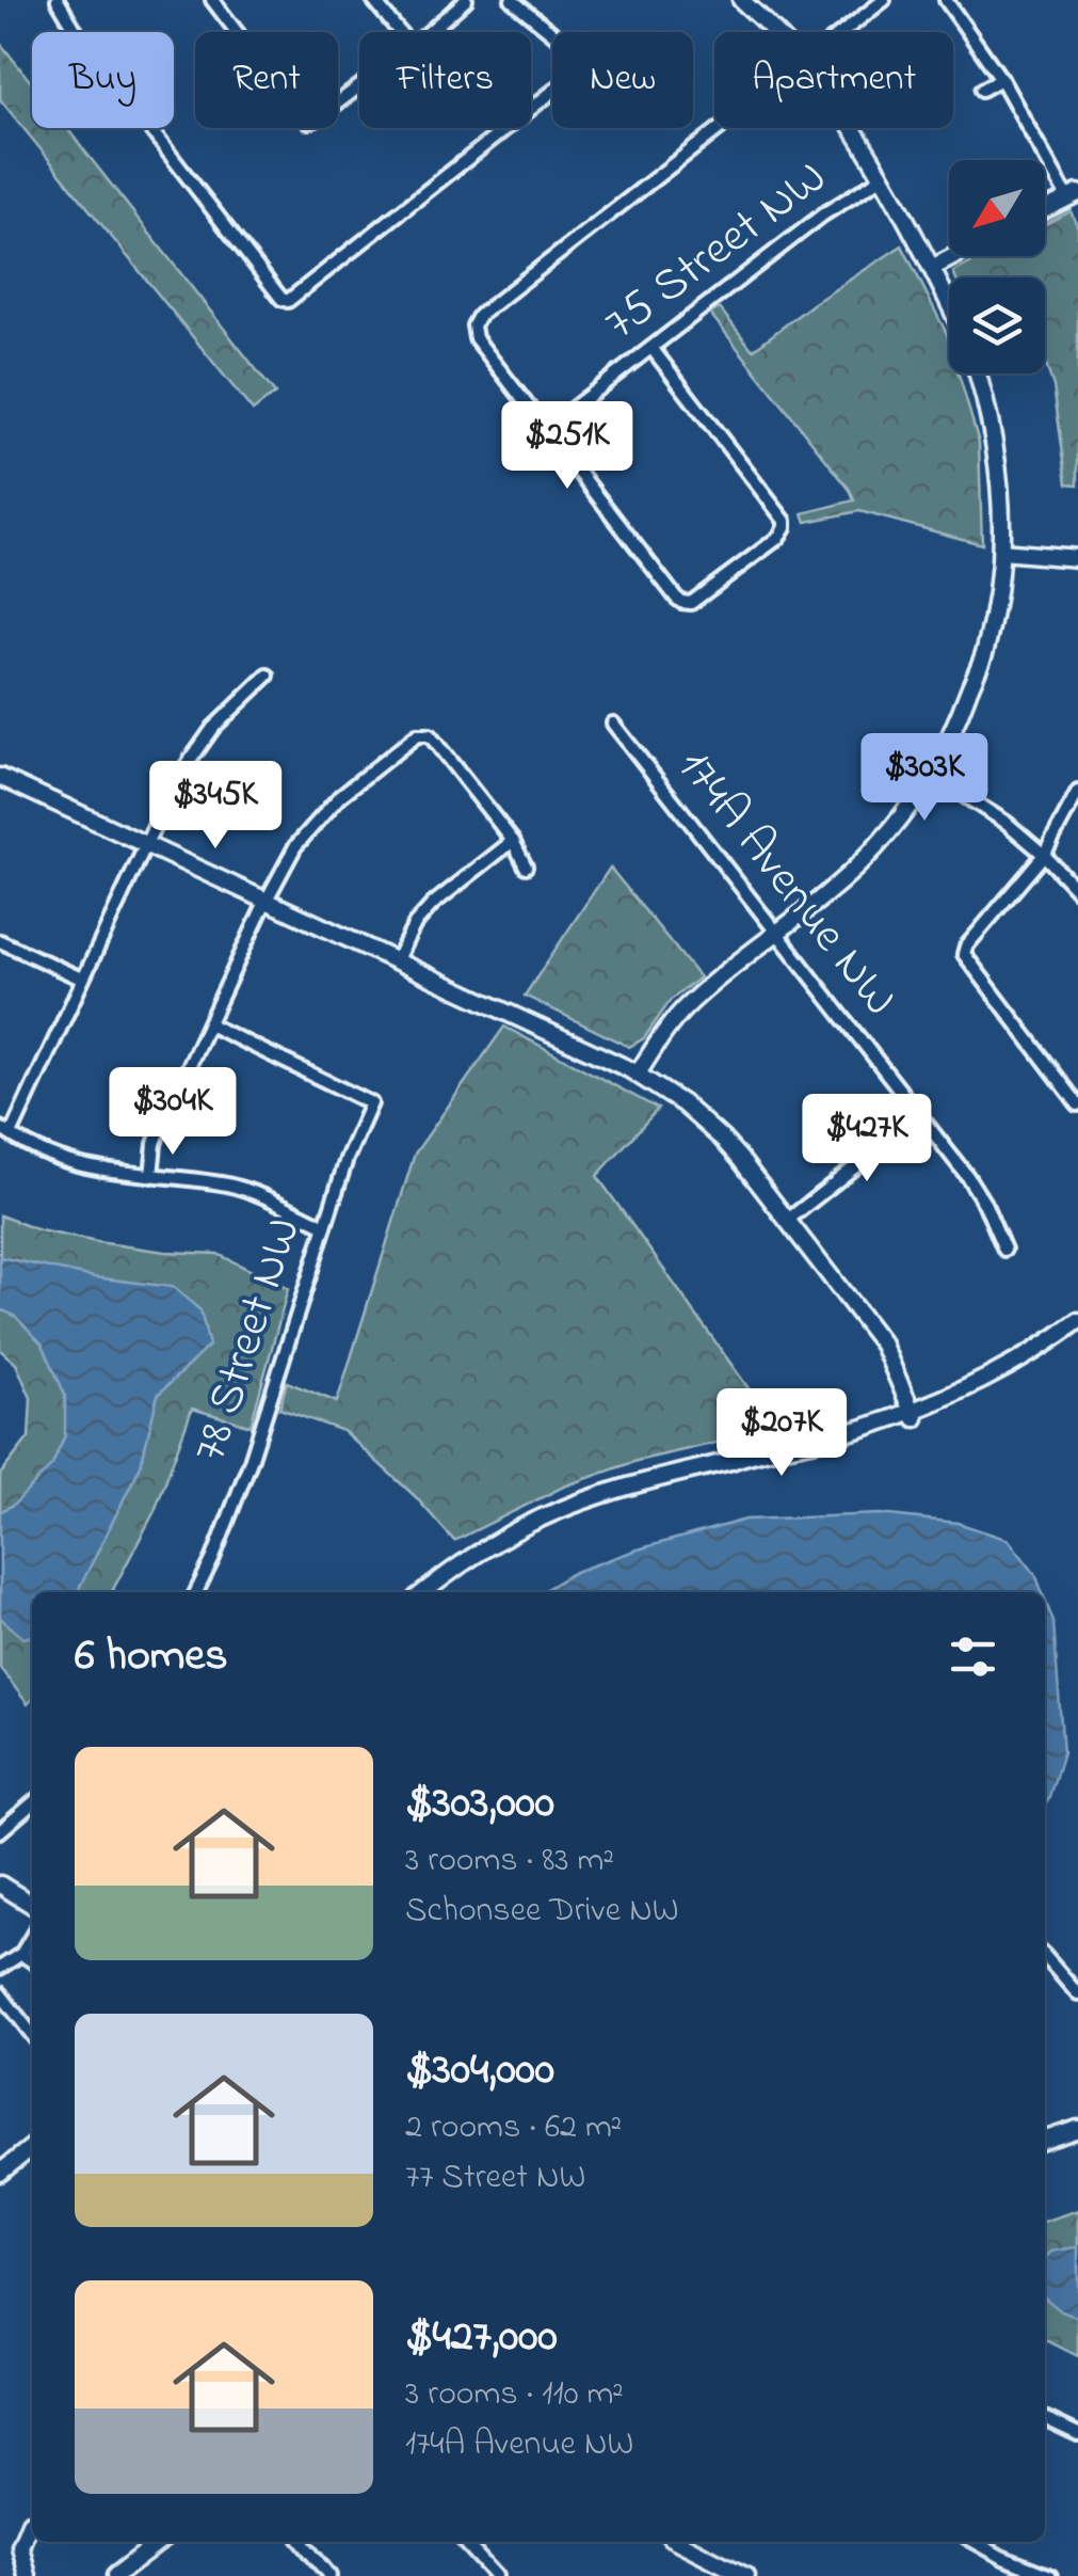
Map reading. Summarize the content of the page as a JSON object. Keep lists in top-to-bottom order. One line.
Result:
{"streets":{"street":["75 Street NW","174A Avenue NW","78 Street NW"]},"north":"bottom left","page":{"chip":["Buy","Rent","Filters","New","Apartment"],"price":["$251K","$303K","$345K","$304K","$427K","$207K"],"heading":"6 homes","list":[{"name":"$303,000","note":"3 rooms · 83 m² · Schonsee Drive NW"},{"name":"$304,000","note":"2 rooms · 62 m² · 77 Street NW"},{"name":"$427,000","note":"3 rooms · 110 m² · 174A Avenue NW"}]}}
